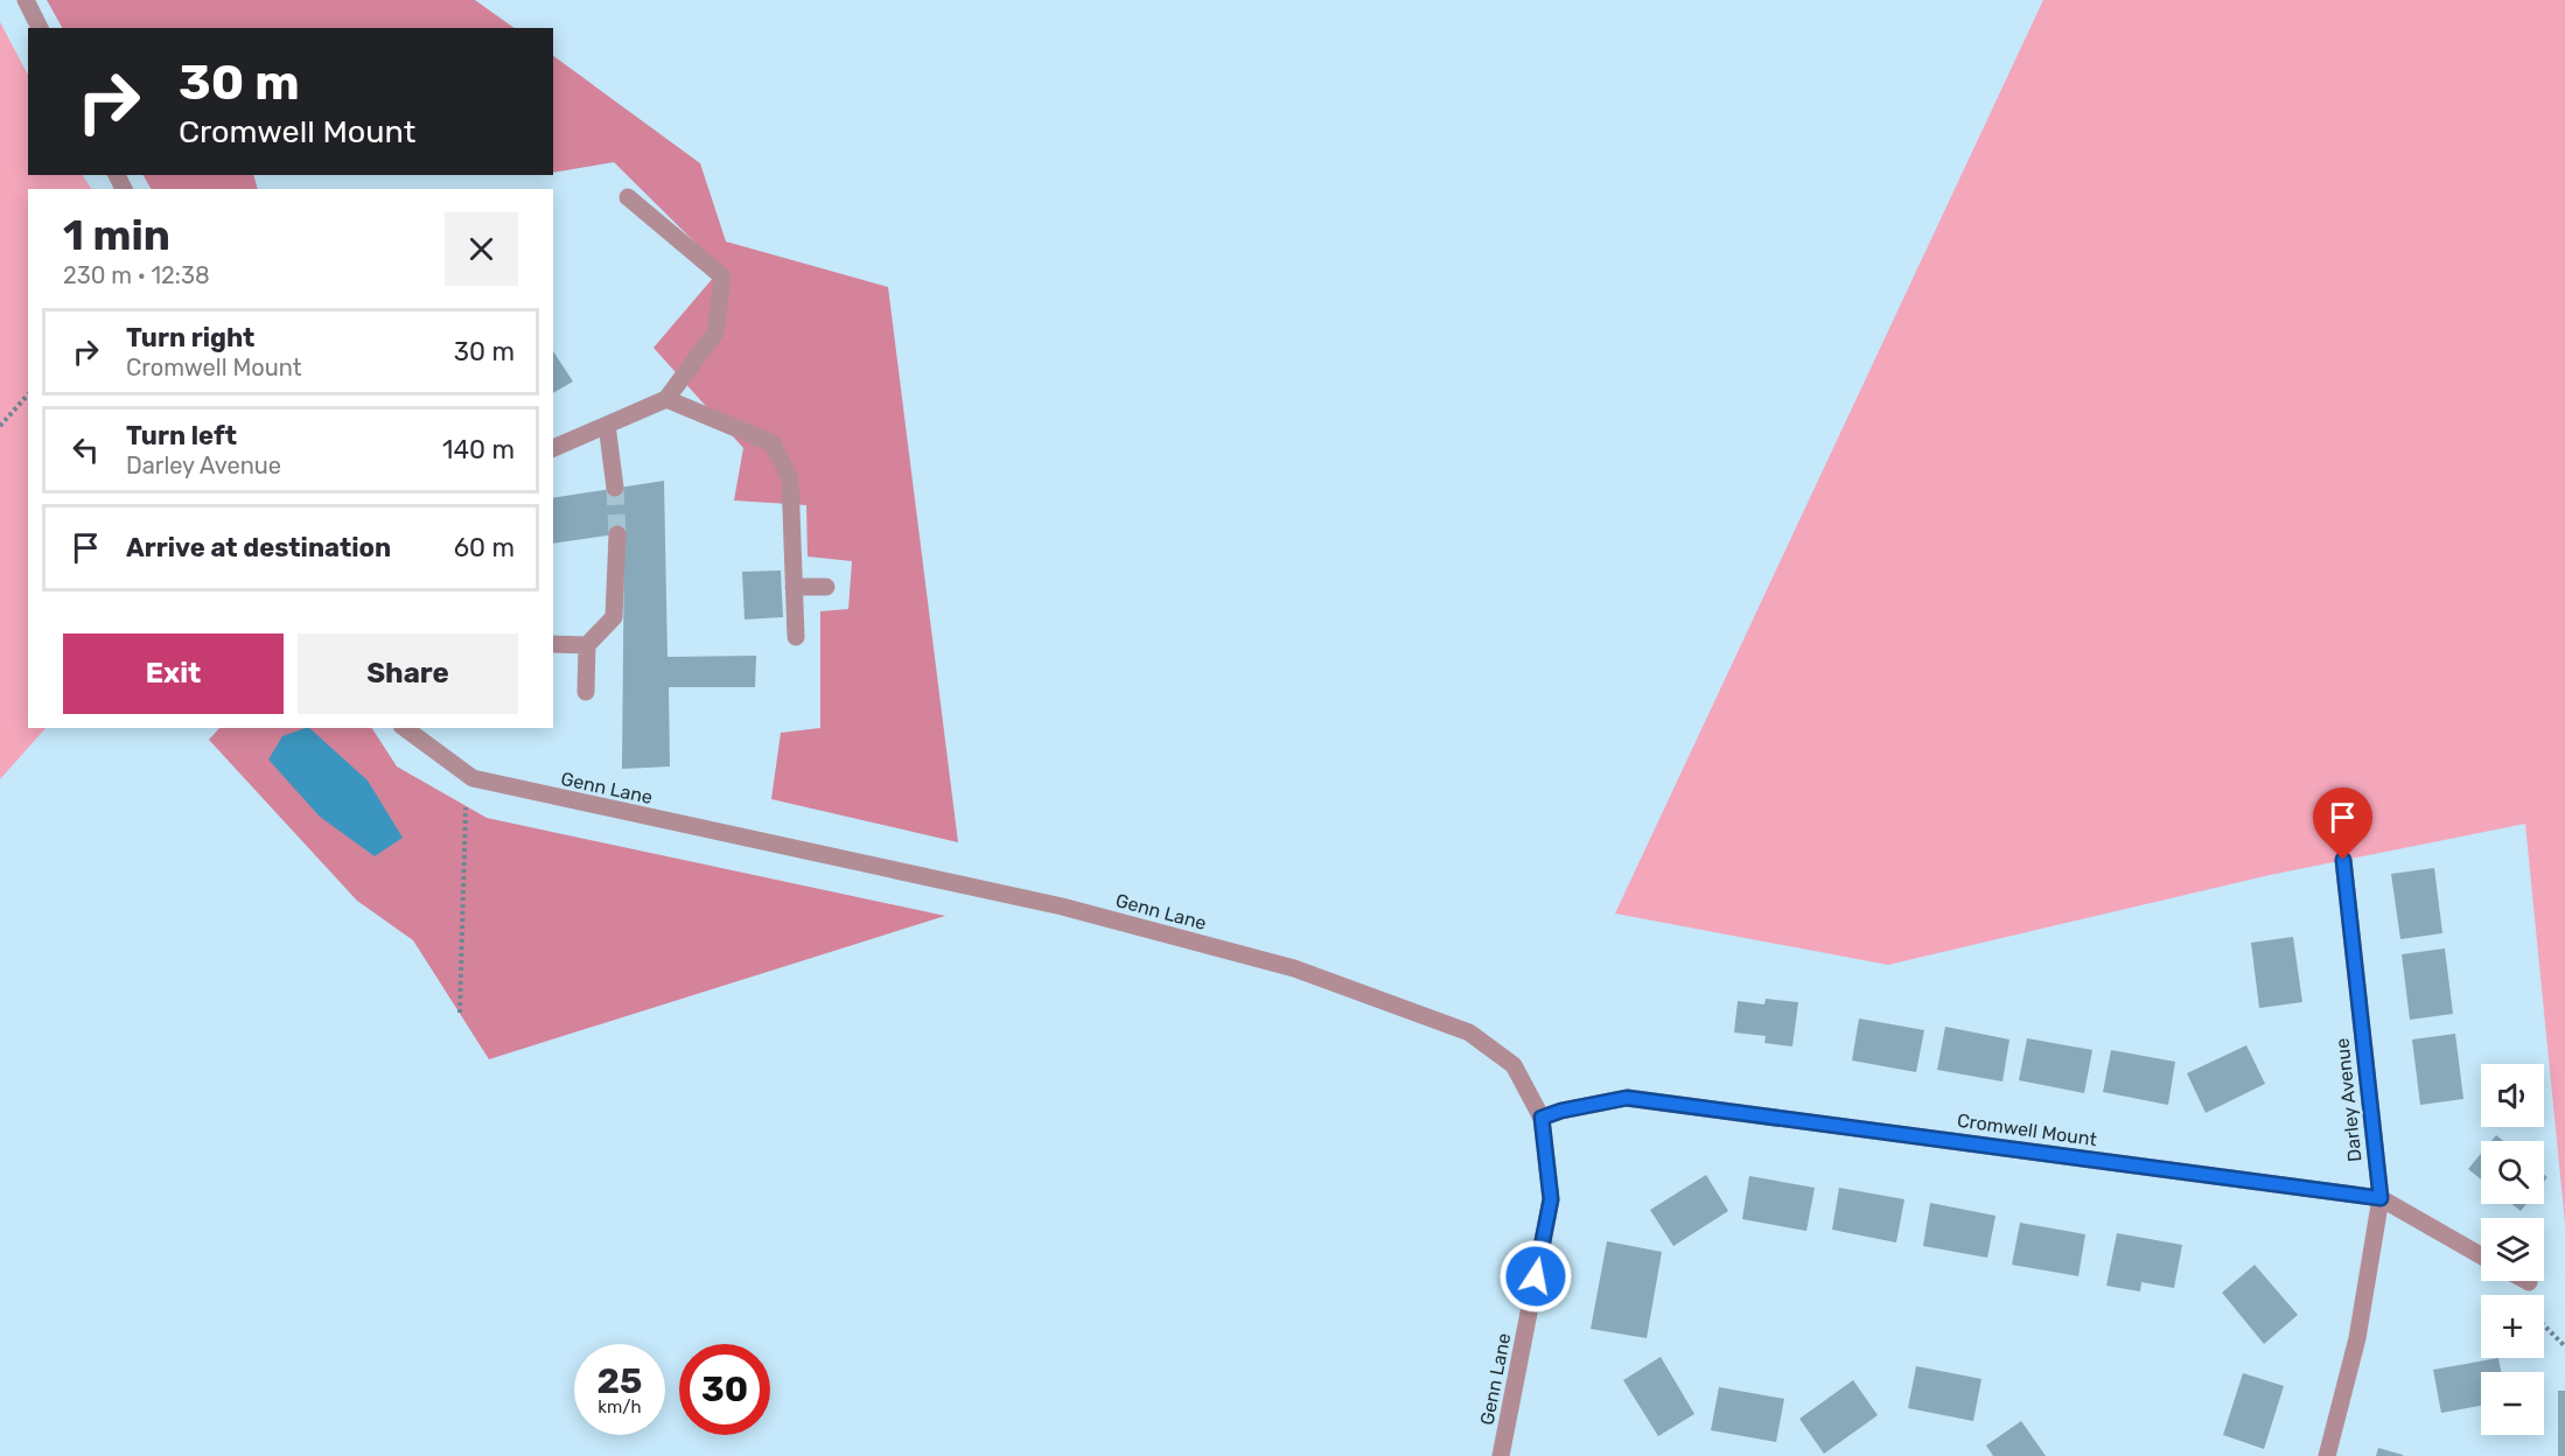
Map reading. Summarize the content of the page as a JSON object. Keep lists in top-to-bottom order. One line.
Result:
{"streets":{"street":["Genn Lane","Darley Avenue","Cromwell Mount"]},"crossings":[["Genn Lane","Cromwell Mount"],["Darley Avenue","Cromwell Mount"]],"page":{"turn":["30 m","Cromwell Mount"],"heading":["1 min","230 m · 12:38"],"list":[{"name":"Turn right","note":"Cromwell Mount","value":"30 m"},{"name":"Turn left","note":"Darley Avenue","value":"140 m"},{"name":"Arrive at destination","value":"60 m"}],"buttons":["Exit","Share"],"map_buttons":["+","−"],"speed":"25 km/h","limit":"30"}}
